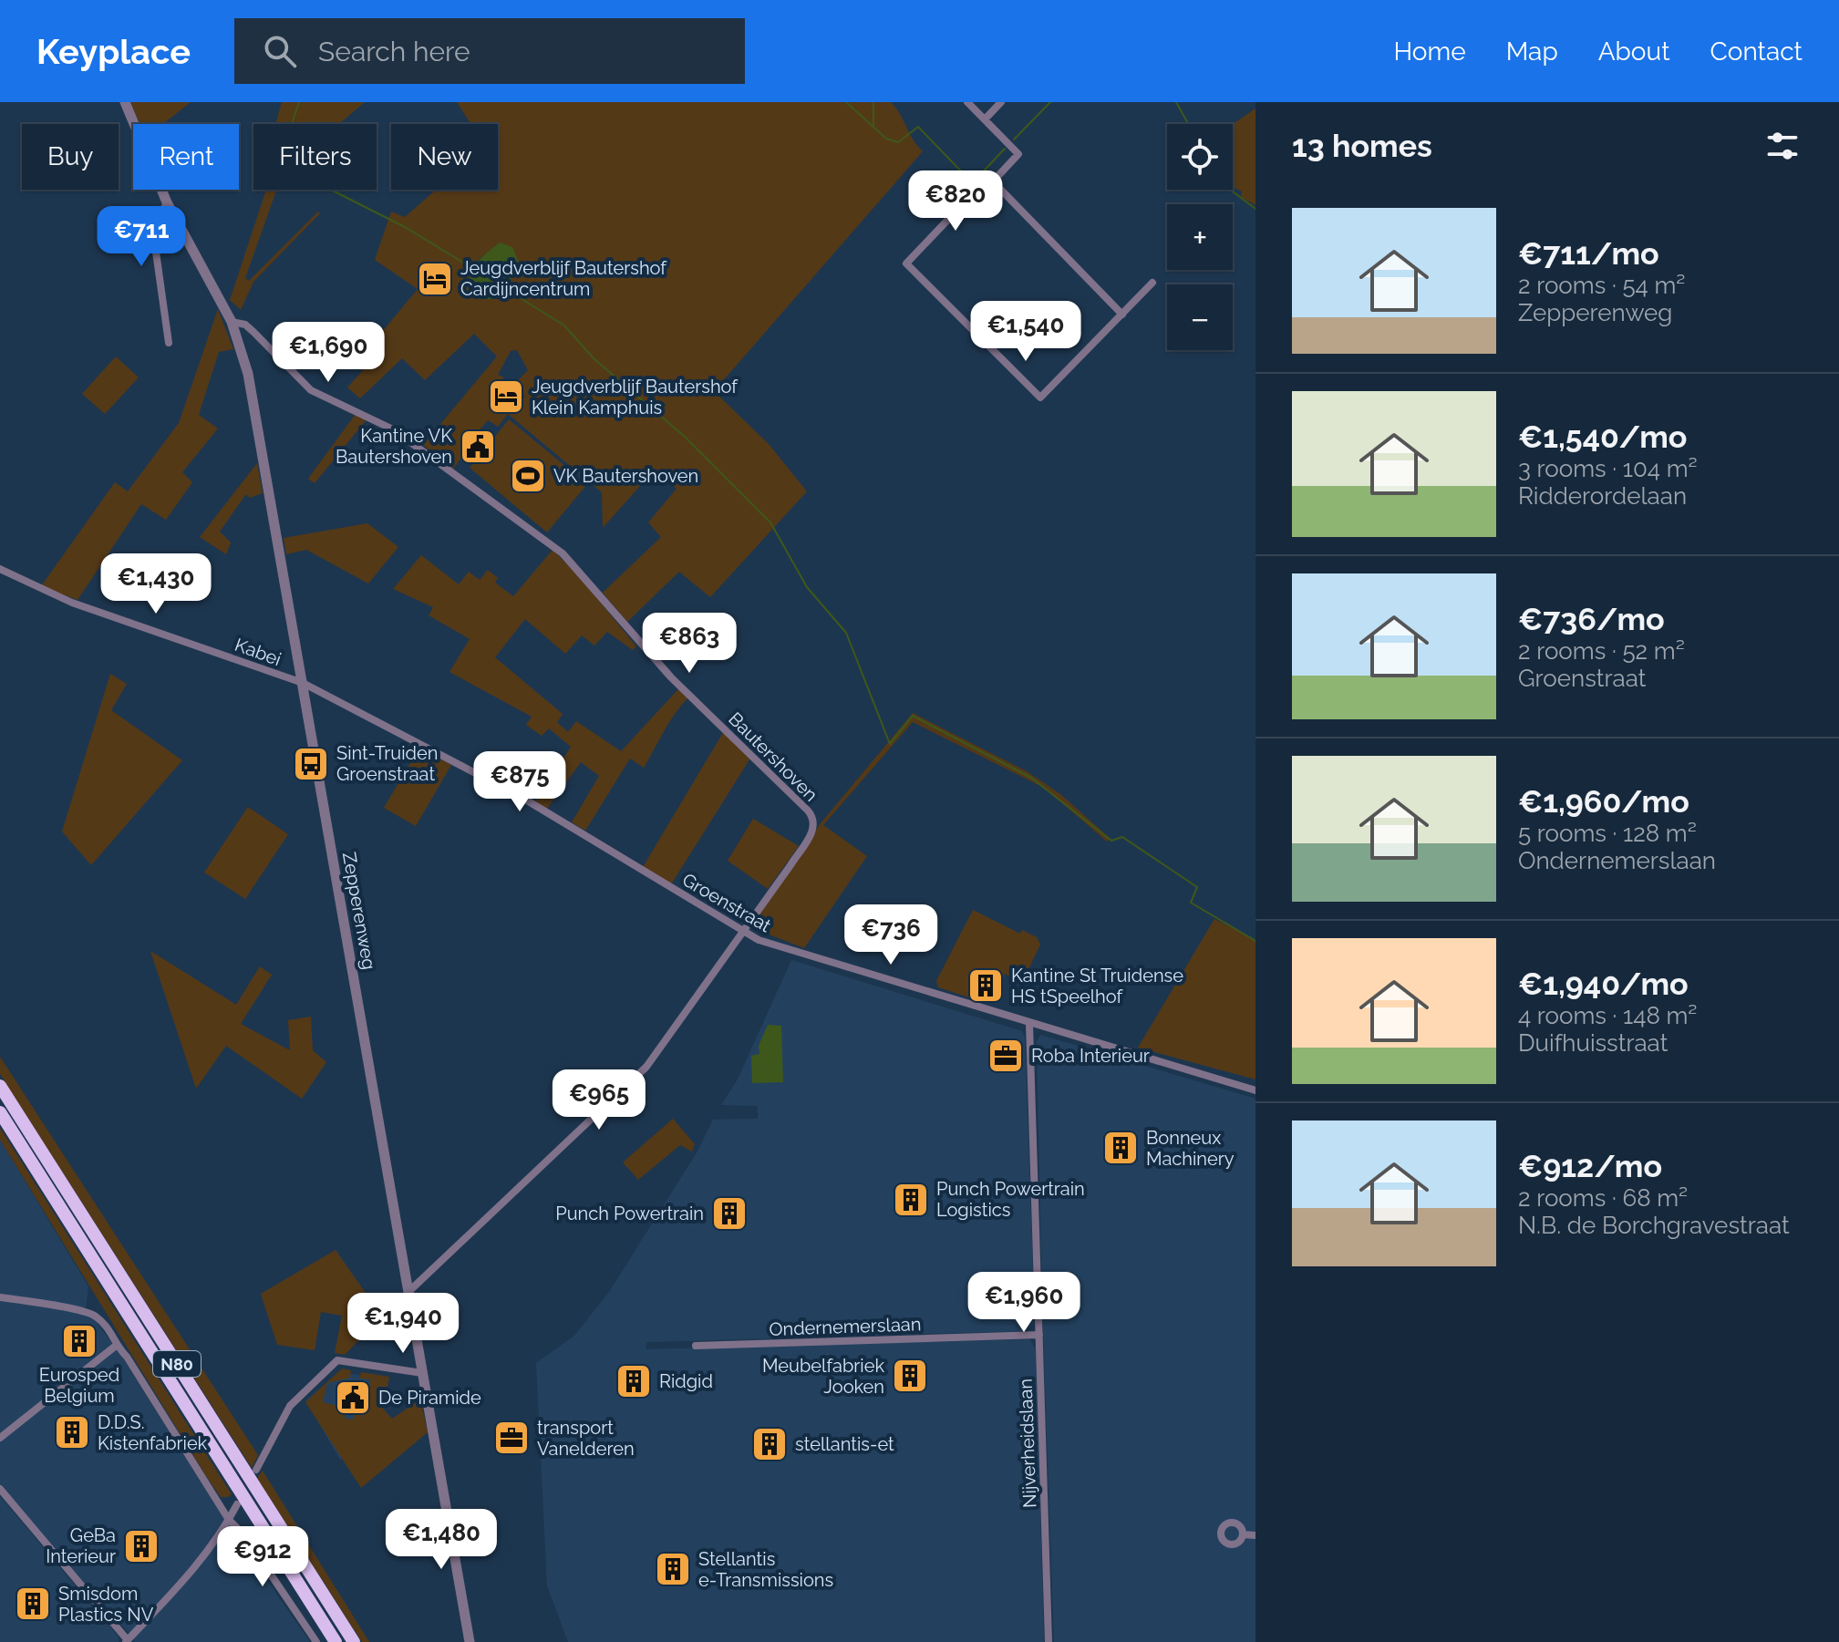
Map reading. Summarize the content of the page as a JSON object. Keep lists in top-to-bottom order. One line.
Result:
{"streets":{"highway":["N80"],"street":["Kabei","Bautershoven","Groenstraat","Zepperenweg","Ondernemerslaan","Nijverheidslaan"]},"crossings":[["Kabei","Groenstraat"],["Kabei","Zepperenweg"],["Bautershoven","Groenstraat"],["Bautershoven","Zepperenweg"],["Groenstraat","Zepperenweg"],["Groenstraat","Nijverheidslaan"],["Ondernemerslaan","Nijverheidslaan"]],"places":{"hotel":["Jeugdverblijf Bautershof Cardijncentrum","Jeugdverblijf Bautershof Klein Kamphuis"],"public building":["Kantine VK Bautershoven","De Piramide"],"sports":["VK Bautershoven"],"bus stop":["Sint-Truiden Groenstraat"],"building":["Kantine St Truidense HS tSpeelhof","Bonneux Machinery","Punch Powertrain Logistics","Punch Powertrain","Eurosped Belgium","Meubelfabriek Jooken","Ridgid","D.D.S. Kistenfabriek","stellantis-et","GeBa Interieur","Stellantis e-Transmissions","Smisdom Plastics NV"],"office":["Roba Interieur","transport Vanelderen"]},"page":{"header":"Keyplace","search":"Search here","nav":["Home","Map","About","Contact"],"heading":"13 homes","map_buttons":["+","−"],"chip":["Buy","Rent","Filters","New"],"price":["€820","€711","€1,540","€1,690","€1,430","€863","€875","€736","€965","€1,960","€1,940","€1,480","€912"],"list":[{"name":"€711/mo","note":"2 rooms · 54 m² · Zepperenweg"},{"name":"€1,540/mo","note":"3 rooms · 104 m² · Ridderordelaan"},{"name":"€736/mo","note":"2 rooms · 52 m² · Groenstraat"},{"name":"€1,960/mo","note":"5 rooms · 128 m² · Ondernemerslaan"},{"name":"€1,940/mo","note":"4 rooms · 148 m² · Duifhuisstraat"},{"name":"€912/mo","note":"2 rooms · 68 m² · N.B. de Borchgravestraat"}]}}
